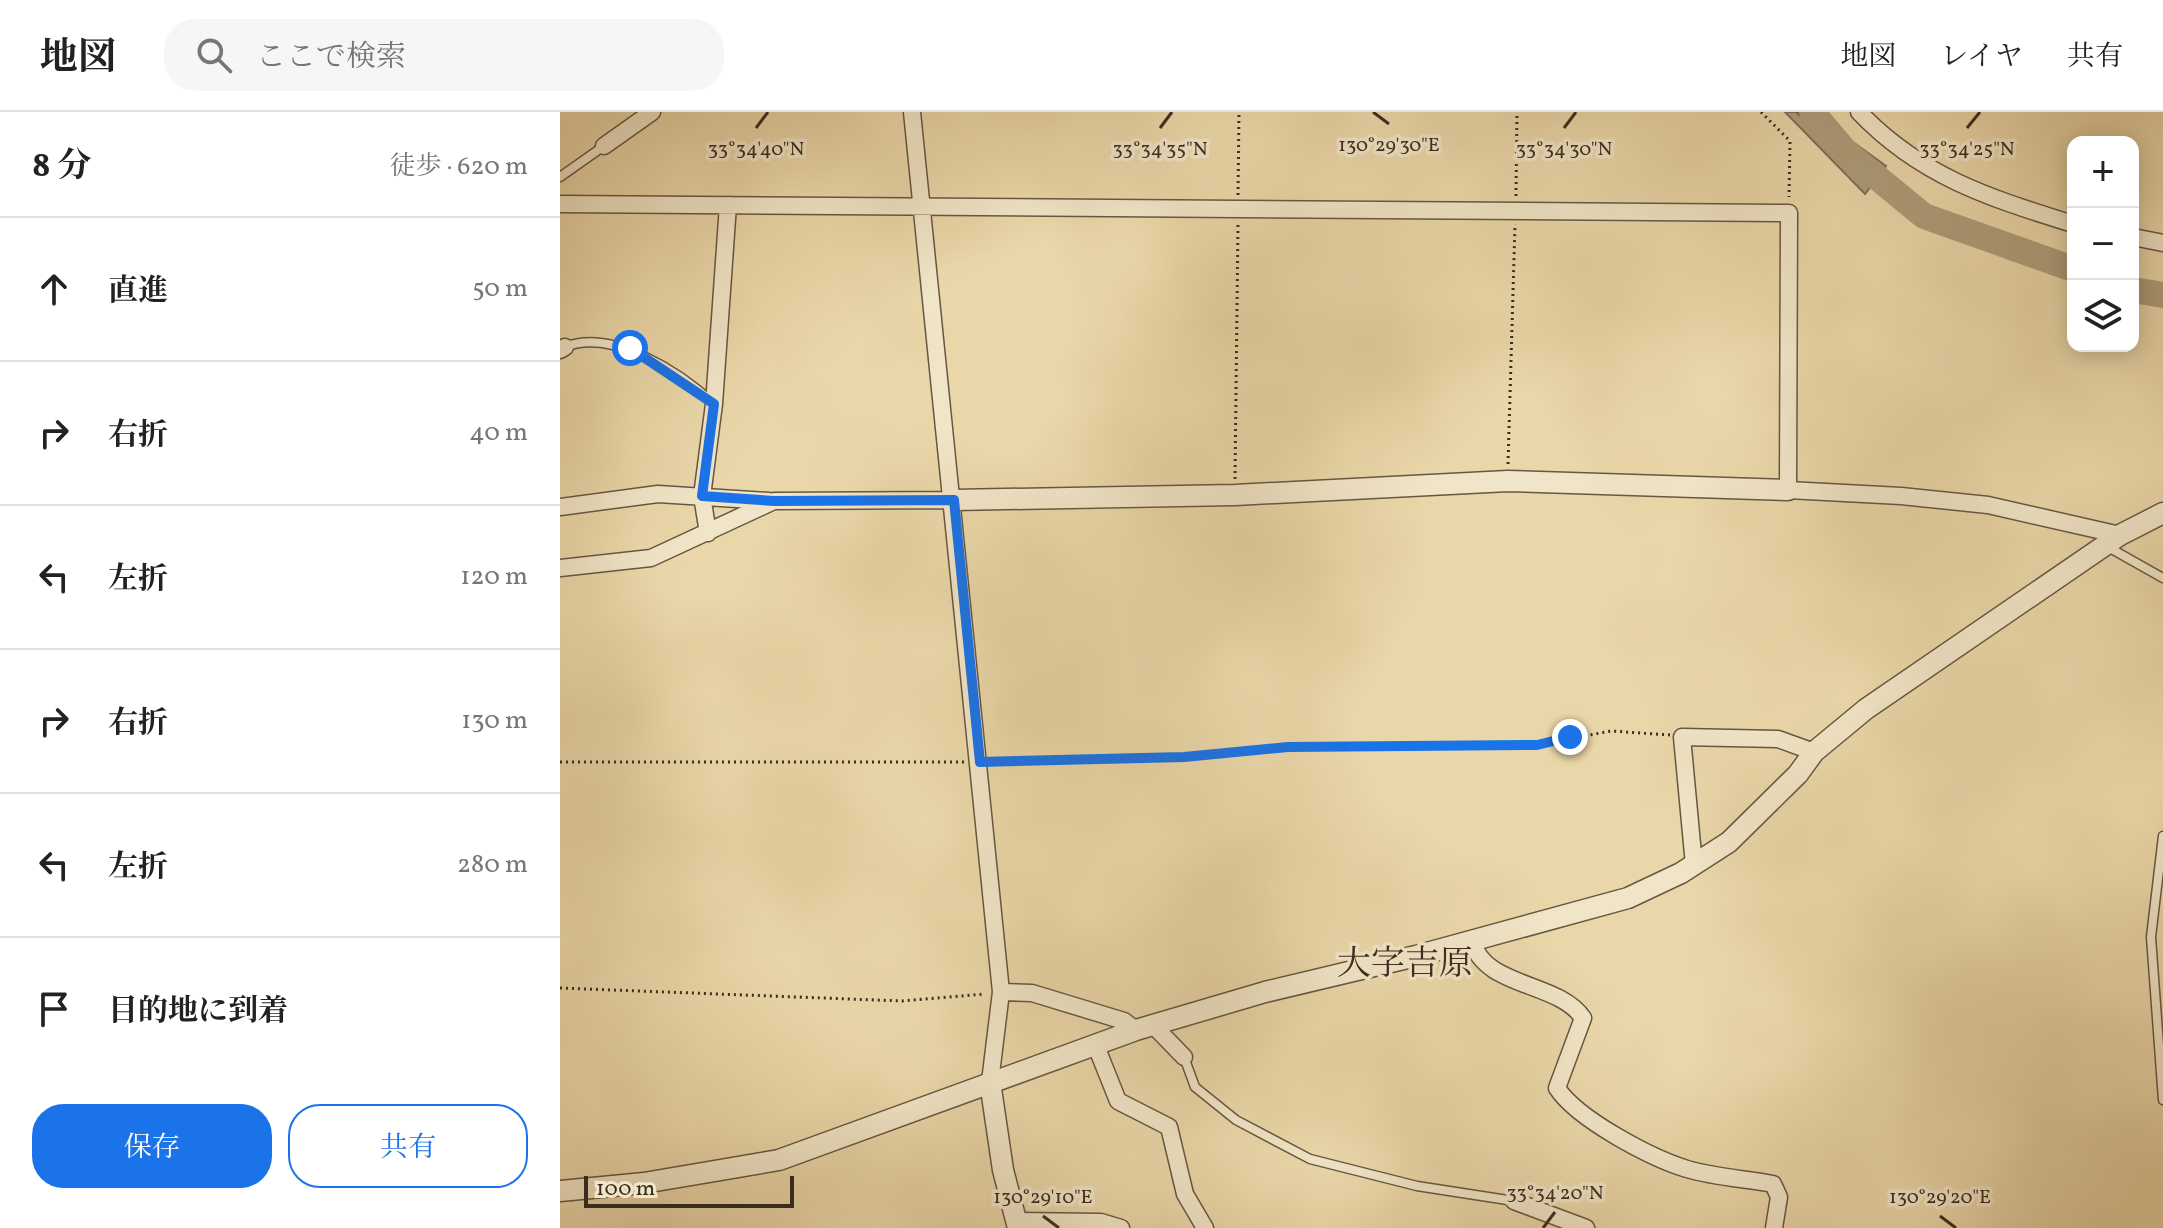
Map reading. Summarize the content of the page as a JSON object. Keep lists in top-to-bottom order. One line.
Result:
{"districts":["大字吉原"],"scale_bar":"100 m","page":{"header":"地図","search":"ここで検索","nav":["地図","レイヤ","共有"],"heading":["8 分","徒歩 · 620 m"],"map_buttons":["+","−"],"list":[["直進","50 m"],["右折","40 m"],["左折","120 m"],["右折","130 m"],["左折","280 m"],"目的地に到着"],"buttons":["保存","共有"],"scale":"100 m"},"coordinates":["130°29'30\"E","33°34'40\"N","33°34'35\"N","33°34'30\"N","33°34'25\"N","33°34'20\"N","130°29'10\"E","130°29'20\"E"]}
